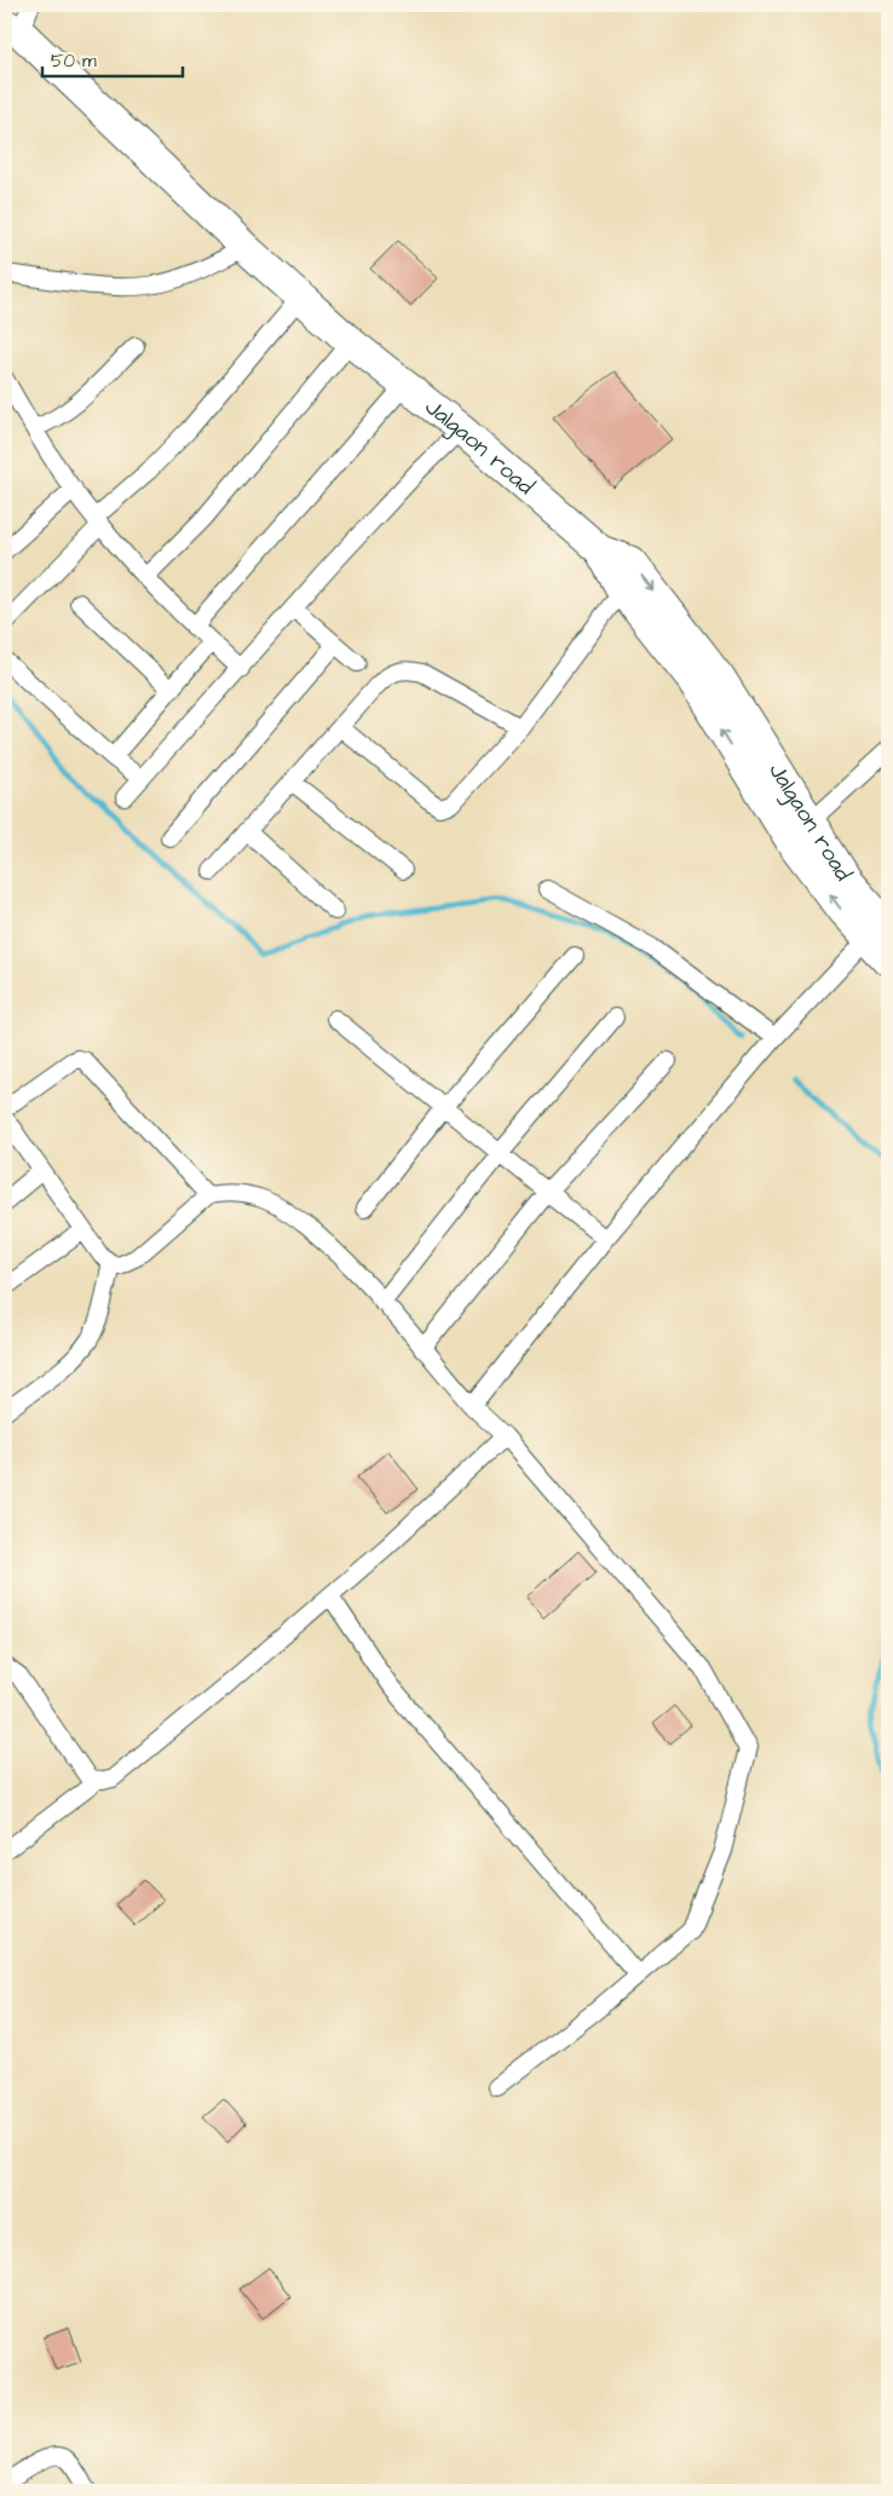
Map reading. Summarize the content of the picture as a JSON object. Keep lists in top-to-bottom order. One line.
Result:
{"streets":{"highway":["Jalgaon road"]},"scale_bar":"50 m"}
